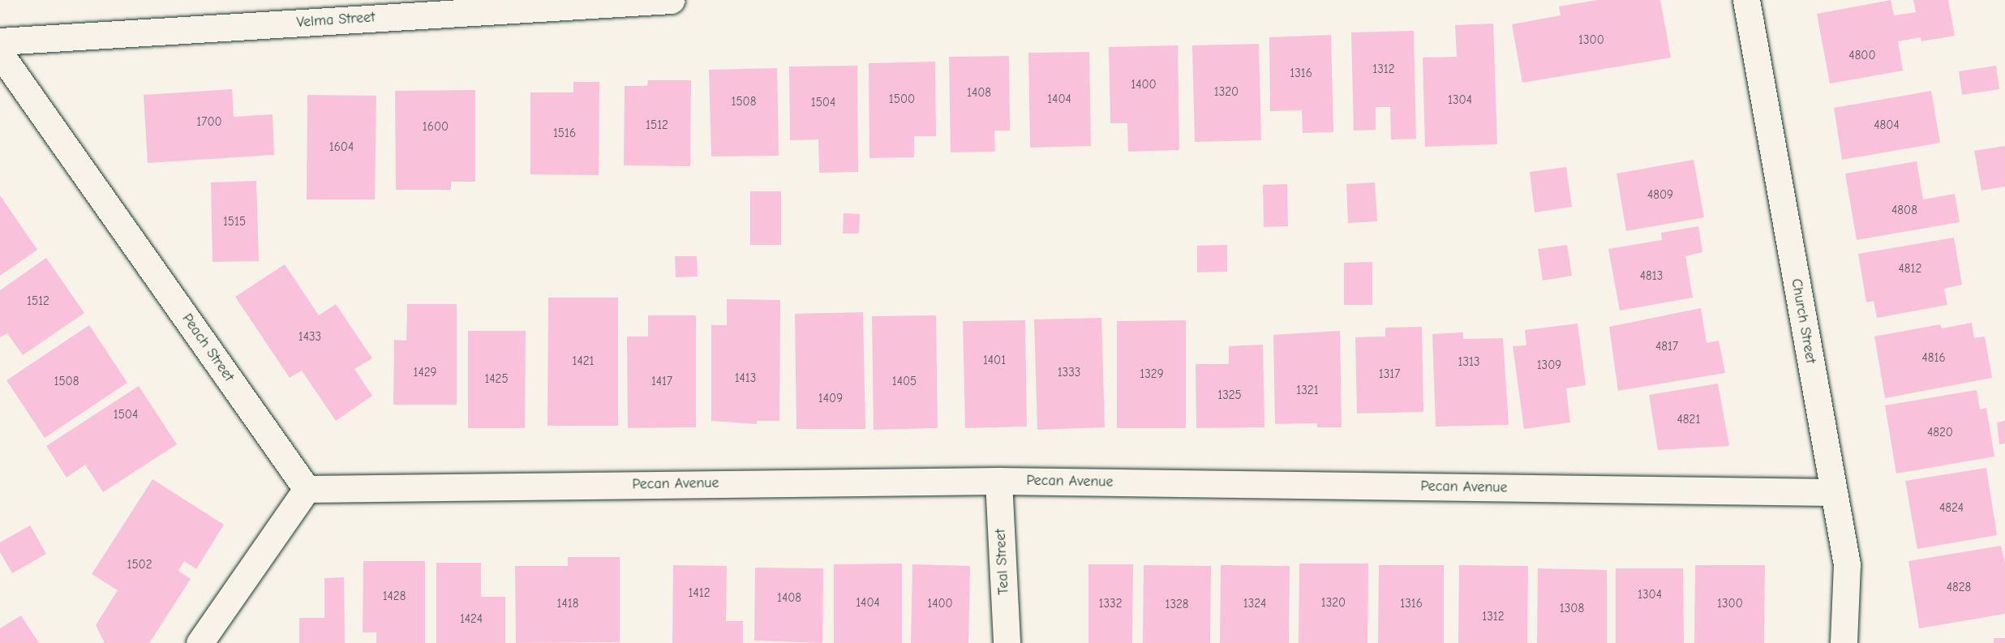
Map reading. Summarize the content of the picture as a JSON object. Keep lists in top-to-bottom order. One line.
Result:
{"streets":{"street":["Velma Street","Church Street","Peach Street","Pecan Avenue","Teal Street"]},"crossings":[["Church Street","Pecan Avenue"],["Peach Street","Pecan Avenue"],["Pecan Avenue","Teal Street"]],"house_numbers":["1300","4800","1312","1316","1400","1320","1408","1500","1404","1304","1508","1504","1700","1512","4804","1600","1516","1604","4809","4808","1515","4812","4813","1512","1433","4817","4816","1401","1421","1313","1309","1429","1333","1329","1317","1413","1425","1508","1417","1405","1321","1325","1409","1504","4821","4820","4824","1502","4828","1412","1304","1428","1408","1404","1320","1418","1400","1332","1324","1316","1300","1328","1308","1312","1424"]}
